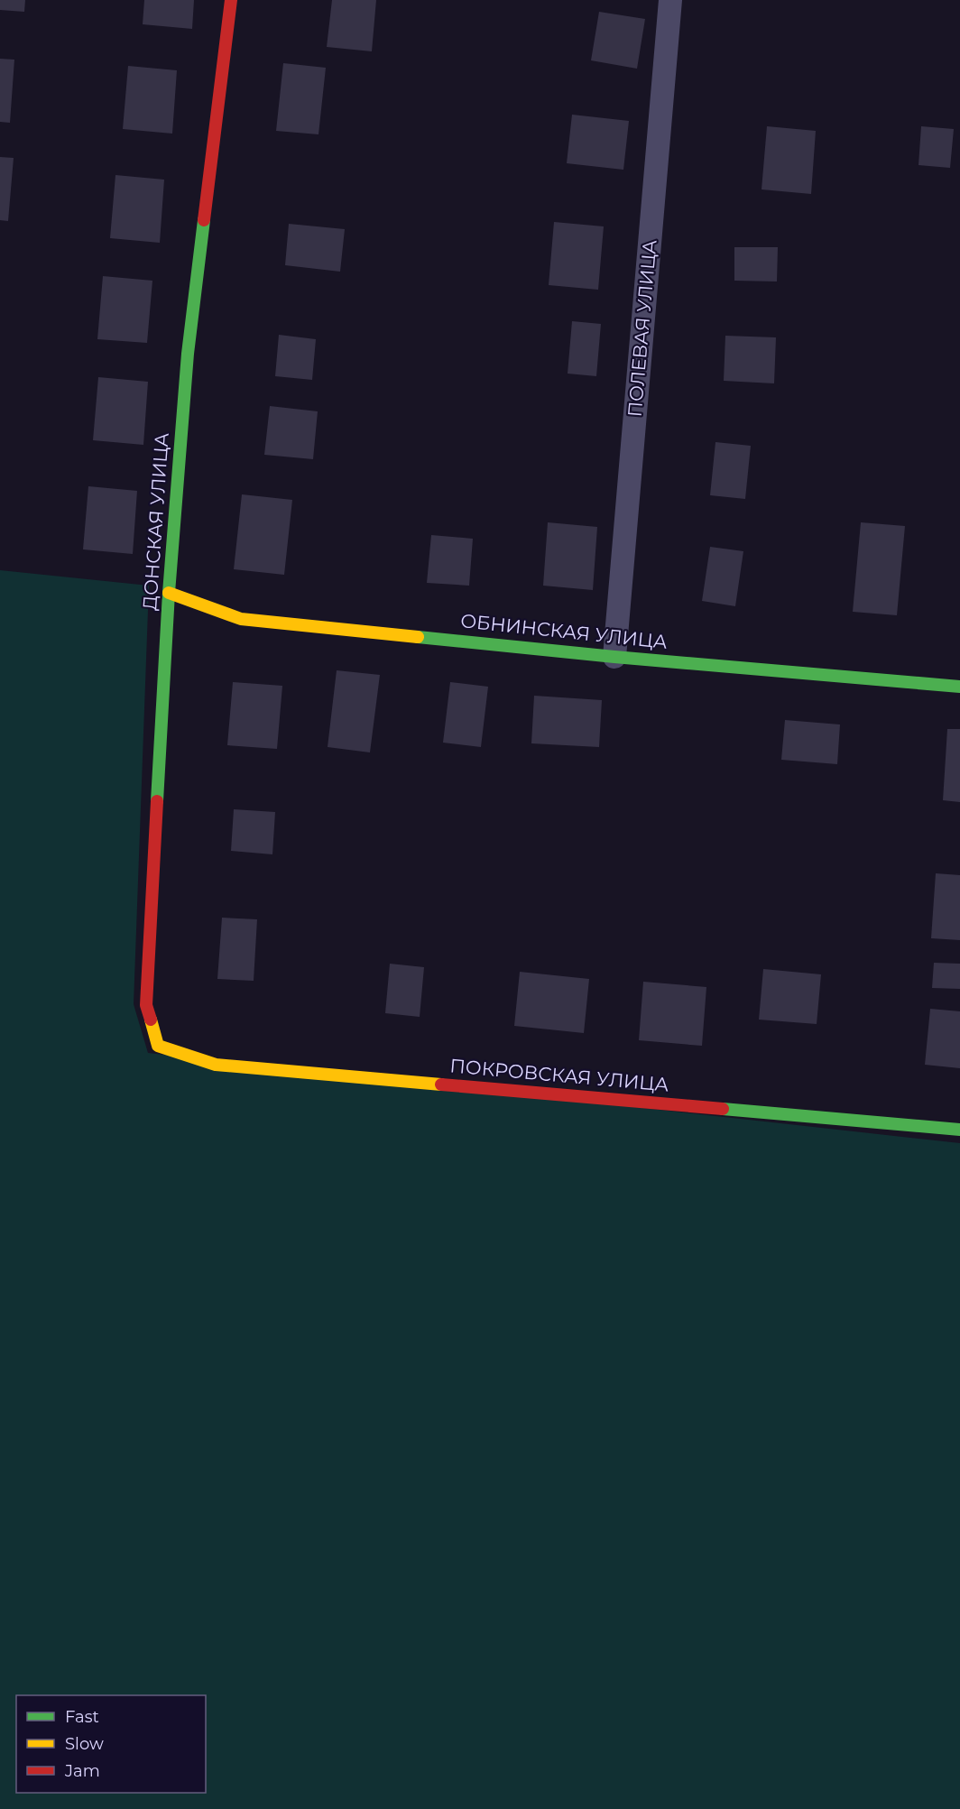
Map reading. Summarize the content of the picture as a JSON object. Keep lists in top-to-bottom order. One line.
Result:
{"streets":{"street":["ПОЛЕВАЯ УЛИЦА","ДОНСКАЯ УЛИЦА","ОБНИНСКАЯ УЛИЦА","ПОКРОВСКАЯ УЛИЦА"]},"crossings":[["ПОЛЕВАЯ УЛИЦА","ОБНИНСКАЯ УЛИЦА"],["ДОНСКАЯ УЛИЦА","ОБНИНСКАЯ УЛИЦА"],["ДОНСКАЯ УЛИЦА","ПОКРОВСКАЯ УЛИЦА"]],"legend":["Fast","Slow","Jam"]}
